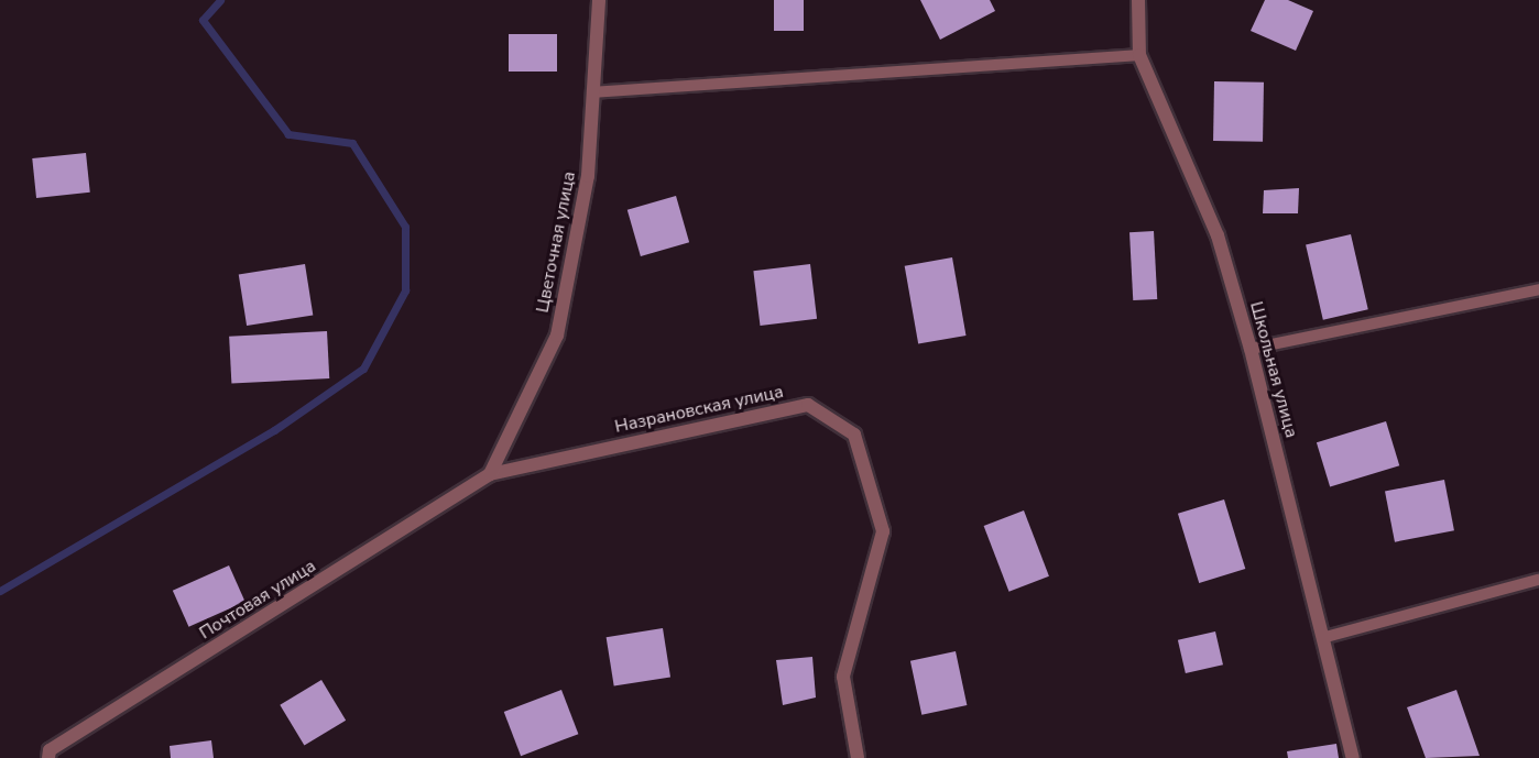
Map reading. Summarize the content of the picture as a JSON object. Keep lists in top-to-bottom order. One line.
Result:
{"streets":{"street":["Цветочная улица","Школьная улица","Назрановская улица","Почтовая улица"]},"crossings":[["Цветочная улица","Назрановская улица"],["Цветочная улица","Почтовая улица"],["Назрановская улица","Почтовая улица"]]}
